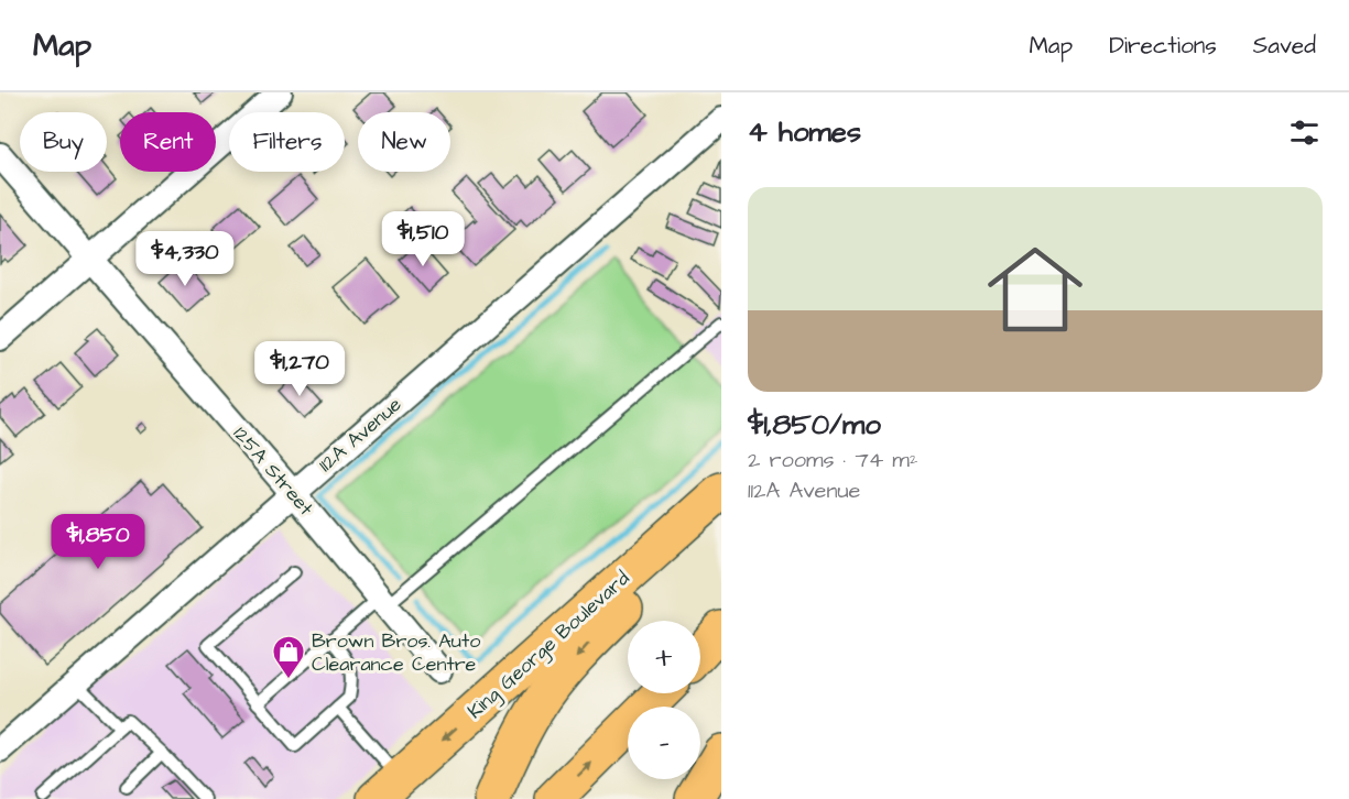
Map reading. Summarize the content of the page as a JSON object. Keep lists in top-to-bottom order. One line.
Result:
{"streets":{"main road":["King George Boulevard"],"street":["112A Avenue","125A Street"]},"crossings":[["112A Avenue","125A Street"]],"places":{"shop":["Brown Bros. Auto Clearance Centre"]},"page":{"header":"Map","nav":["Map","Directions","Saved"],"heading":"4 homes","chip":["Buy","Rent","Filters","New"],"list":[{"name":"$1,850/mo","note":"2 rooms · 74 m² · 112A Avenue"}],"price":["$1,510","$4,330","$1,270","$1,850"],"map_buttons":["+","−"]}}
